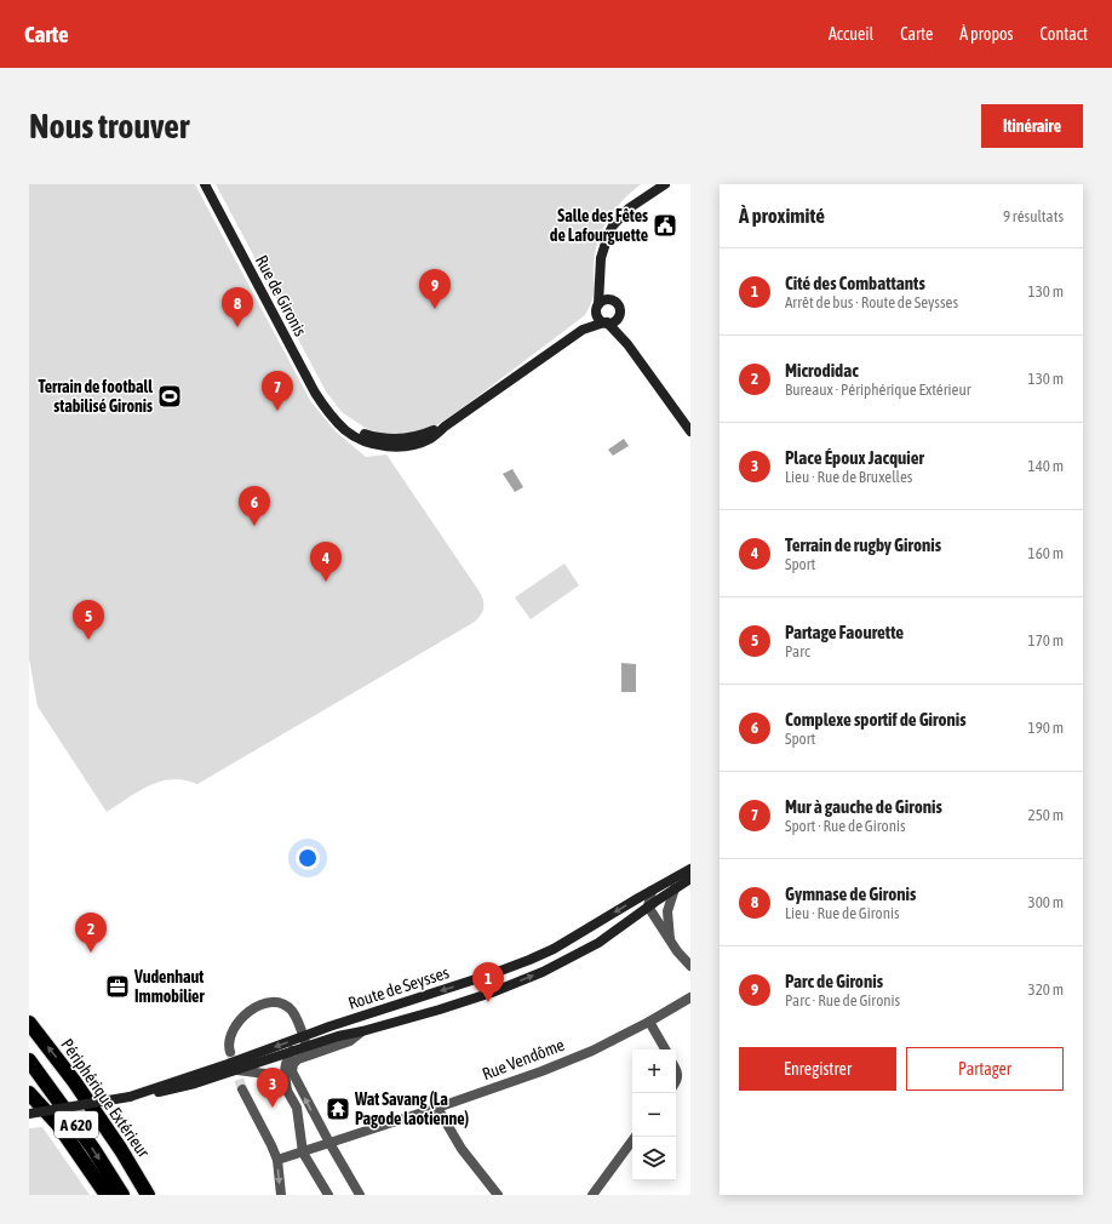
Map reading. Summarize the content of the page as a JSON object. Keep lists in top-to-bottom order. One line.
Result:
{"streets":{"highway":["Périphérique Extérieur","A 620"],"main road":["Rue de Gironis","Route de Seysses"],"street":["Rue Vendôme"]},"places":{"public building":["Salle des Fêtes de Lafourguette"],"sports":["Terrain de football stabilisé Gironis"],"office":["Vudenhaut Immobilier"],"temple":["Wat Savang (La Pagode laotienne)"]},"page":{"header":"Carte","nav":["Accueil","Carte","À propos","Contact"],"buttons":["Itinéraire",["Enregistrer","Partager"]],"title":"Nous trouver","heading":["À proximité","9 résultats"],"list":[{"mark":"1","name":"Cité des Combattants","note":"Arrêt de bus · Route de Seysses","value":"130 m"},{"mark":"2","name":"Microdidac","note":"Bureaux · Périphérique Extérieur","value":"130 m"},{"mark":"3","name":"Place Époux Jacquier","note":"Lieu · Rue de Bruxelles","value":"140 m"},{"mark":"4","name":"Terrain de rugby Gironis","note":"Sport","value":"160 m"},{"mark":"5","name":"Partage Faourette","note":"Parc","value":"170 m"},{"mark":"6","name":"Complexe sportif de Gironis","note":"Sport","value":"190 m"},{"mark":"7","name":"Mur à gauche de Gironis","note":"Sport · Rue de Gironis","value":"250 m"},{"mark":"8","name":"Gymnase de Gironis","note":"Lieu · Rue de Gironis","value":"300 m"},{"mark":"9","name":"Parc de Gironis","note":"Parc · Rue de Gironis","value":"320 m"}],"pins":["9","8","7","6","4","5","2","1","3"],"map_buttons":["+","−"]}}
